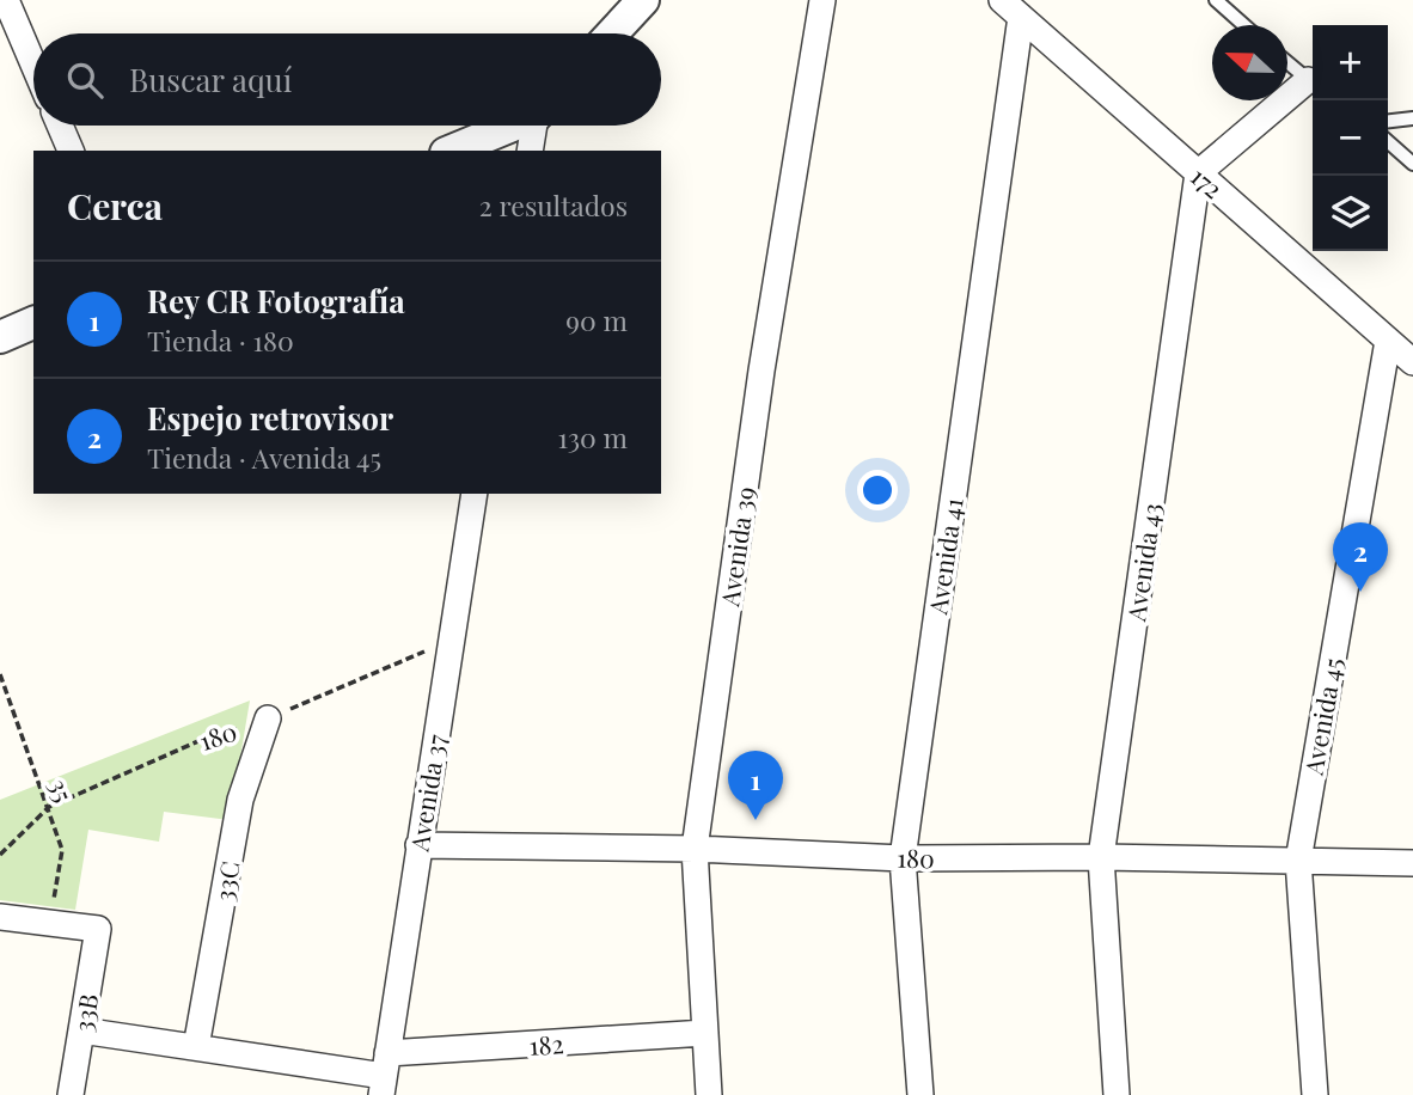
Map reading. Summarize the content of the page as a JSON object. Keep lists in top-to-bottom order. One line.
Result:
{"streets":{"street":["172","Avenida 39","Avenida 41","Avenida 43","Avenida 45","180","Avenida 37","33C","33B","182"],"path":["35"]},"crossings":[["172","Avenida 41"],["172","Avenida 43"],["172","Avenida 45"],["Avenida 39","180"],["Avenida 39","182"],["Avenida 41","180"],["Avenida 43","180"],["Avenida 45","180"],["180","35"],["180","Avenida 37"],["180","33C"],["35","33B"],["Avenida 37","182"],["33C","182"],["33B","182"]],"north":"left","page":{"map_buttons":["+","−"],"search":"Buscar aquí","heading":["Cerca","2 resultados"],"list":[{"mark":"1","name":"Rey CR Fotografía","note":"Tienda · 180","value":"90 m"},{"mark":"2","name":"Espejo retrovisor","note":"Tienda · Avenida 45","value":"130 m"}],"pins":["2","1"]}}
